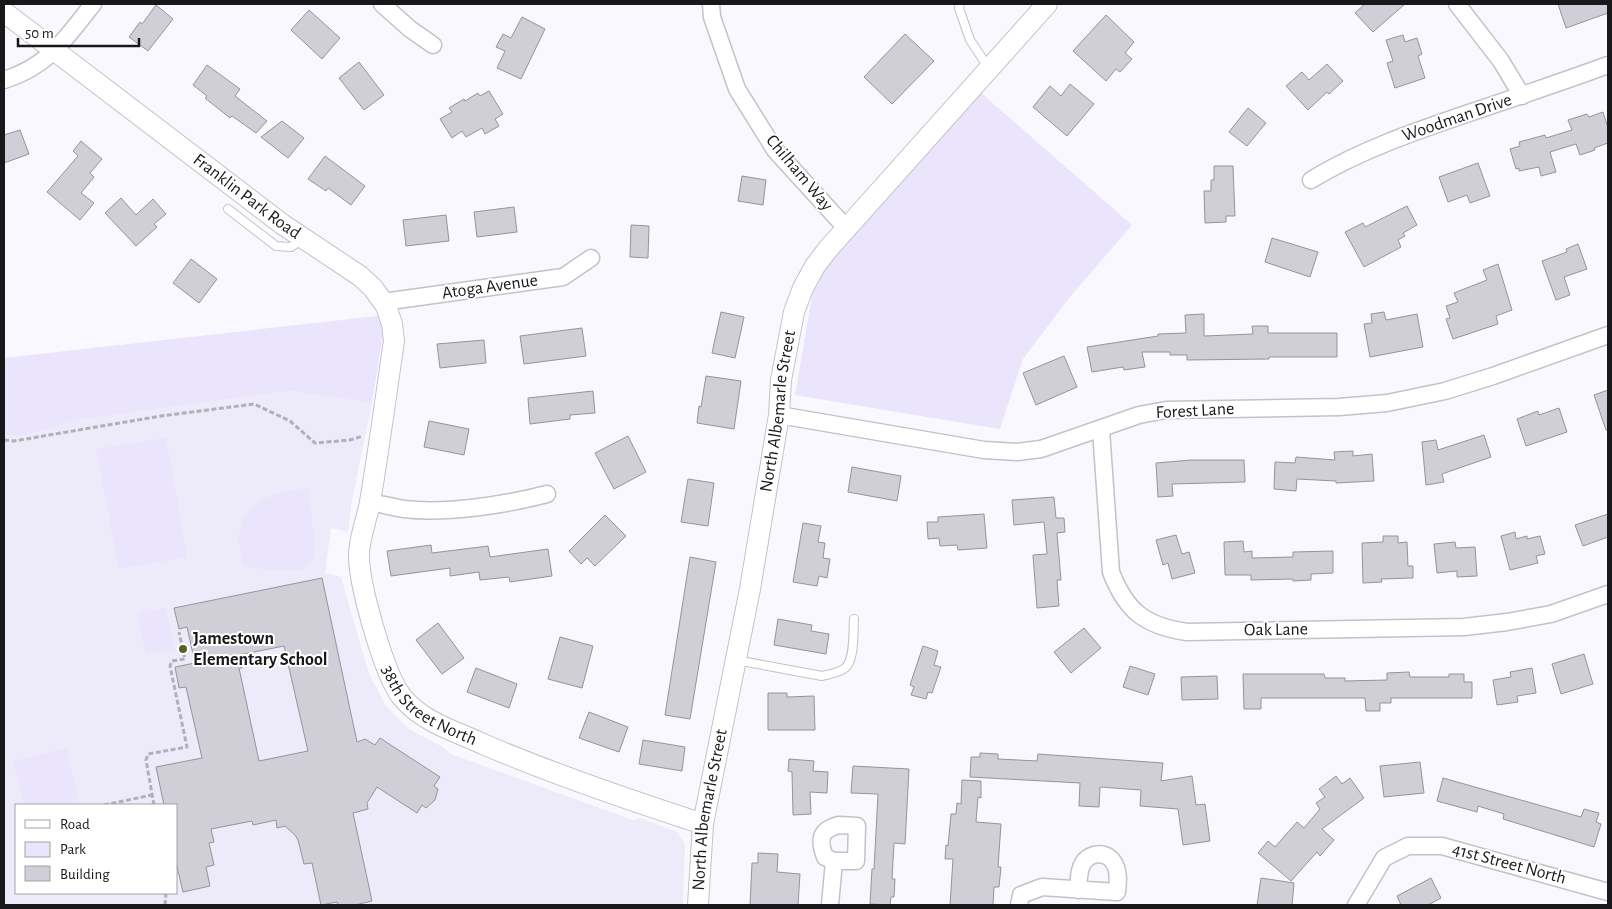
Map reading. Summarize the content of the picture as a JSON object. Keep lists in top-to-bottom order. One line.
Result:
{"streets":{"street":["Woodman Drive","Chilham Way","Franklin Park Road","Atoga Avenue","North Albemarle Street","Forest Lane","Oak Lane","38th Street North","41st Street North"]},"crossings":[["Chilham Way","North Albemarle Street"],["Franklin Park Road","Atoga Avenue"],["Franklin Park Road","38th Street North"],["North Albemarle Street","Forest Lane"],["North Albemarle Street","38th Street North"],["Forest Lane","Oak Lane"]],"places":["Jamestown Elementary School"],"legend":["Road","Park","Building"],"scale_bar":"50 m"}
